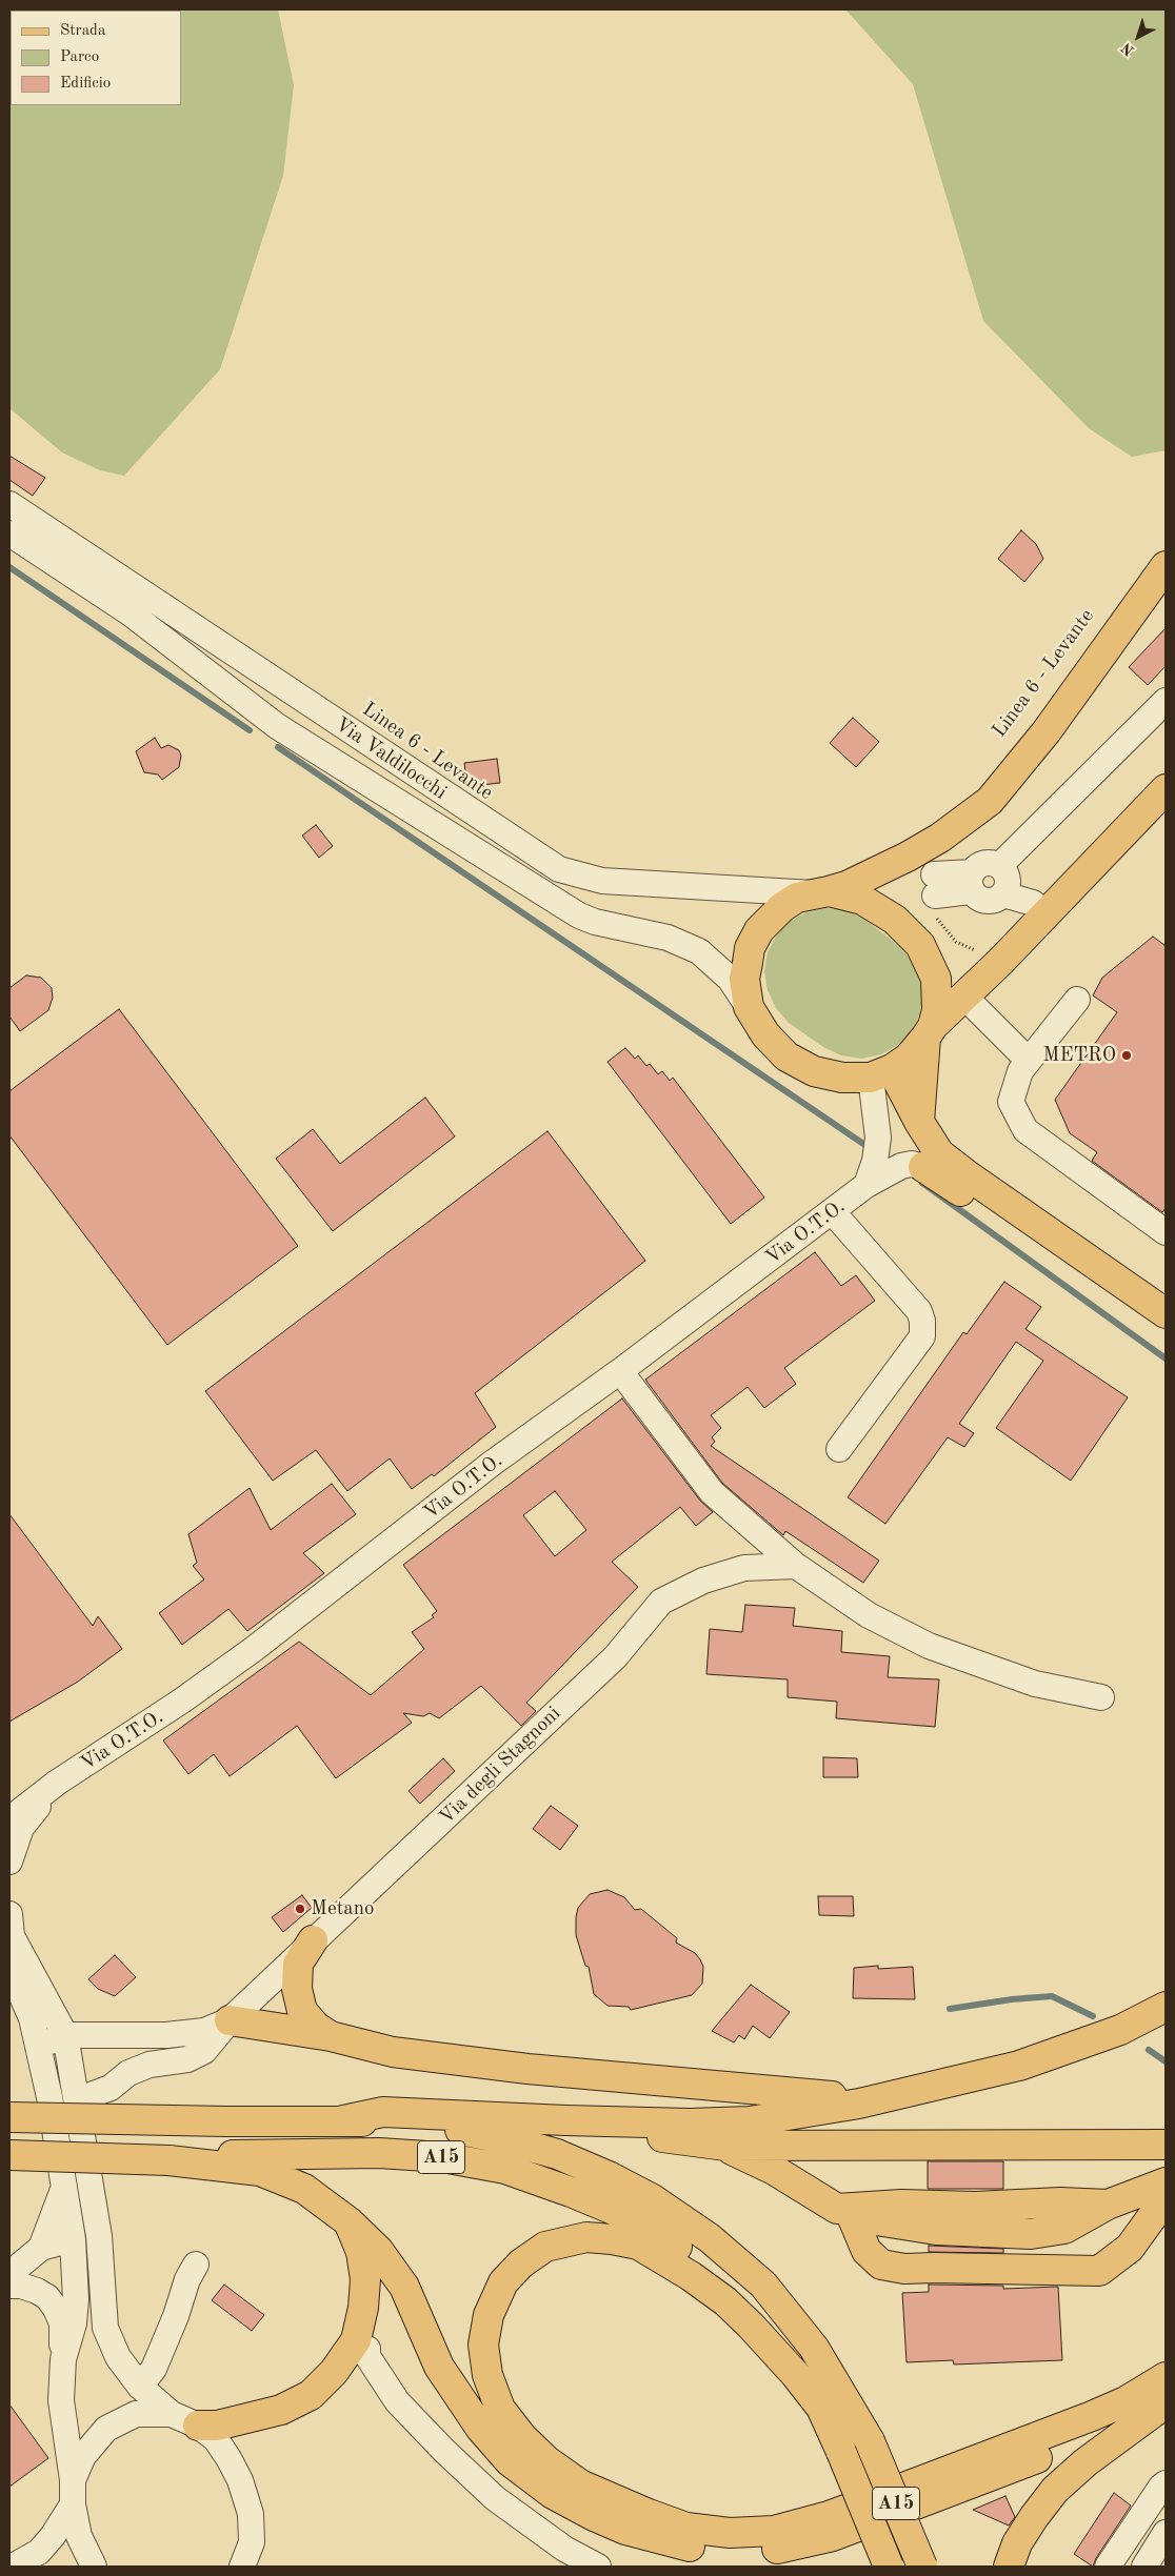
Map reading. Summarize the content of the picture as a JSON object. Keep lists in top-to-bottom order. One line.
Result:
{"streets":{"main road":["A15"],"street":["Via Valdilocchi","Via O.T.O.","Via degli Stagnoni"]},"places":["METRO","Metano"],"legend":["Strada","Parco","Edificio"],"north":"bottom left"}
